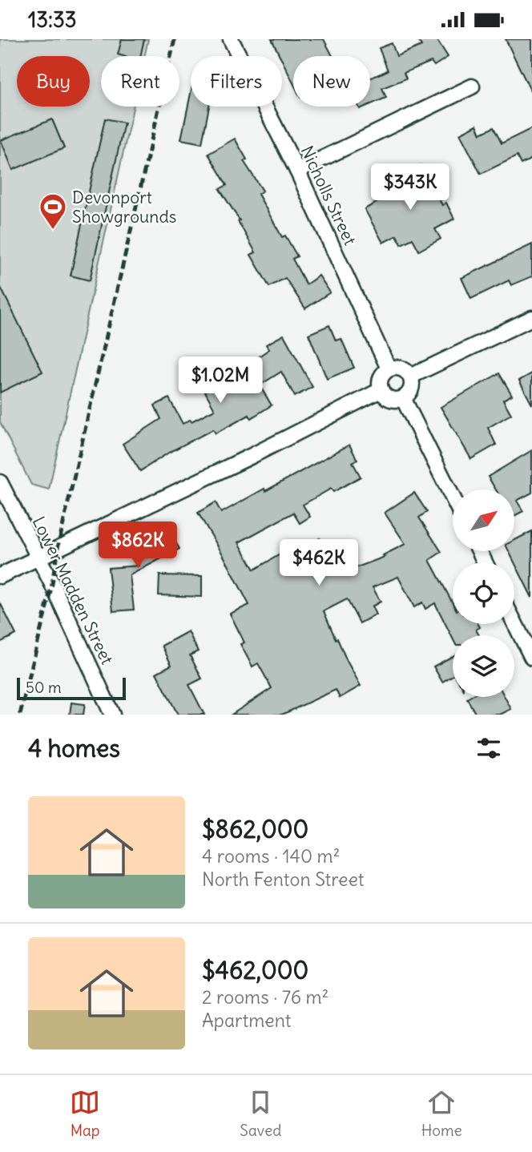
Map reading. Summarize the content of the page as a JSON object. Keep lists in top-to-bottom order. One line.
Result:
{"streets":{"street":["Nicholls Street","Lower Madden Street"]},"places":{"sports":["Devonport Showgrounds"]},"scale_bar":"50 m","north":"top right","page":{"status":"13:33","chip":["Buy","Rent","Filters","New"],"price":["$343K","$1.02M","$862K","$462K"],"scale":"50 m","heading":"4 homes","list":[{"name":"$862,000","note":"4 rooms · 140 m² · North Fenton Street"},{"name":"$462,000","note":"2 rooms · 76 m² · Apartment"}],"tabs":["Map","Saved","Home"]}}
